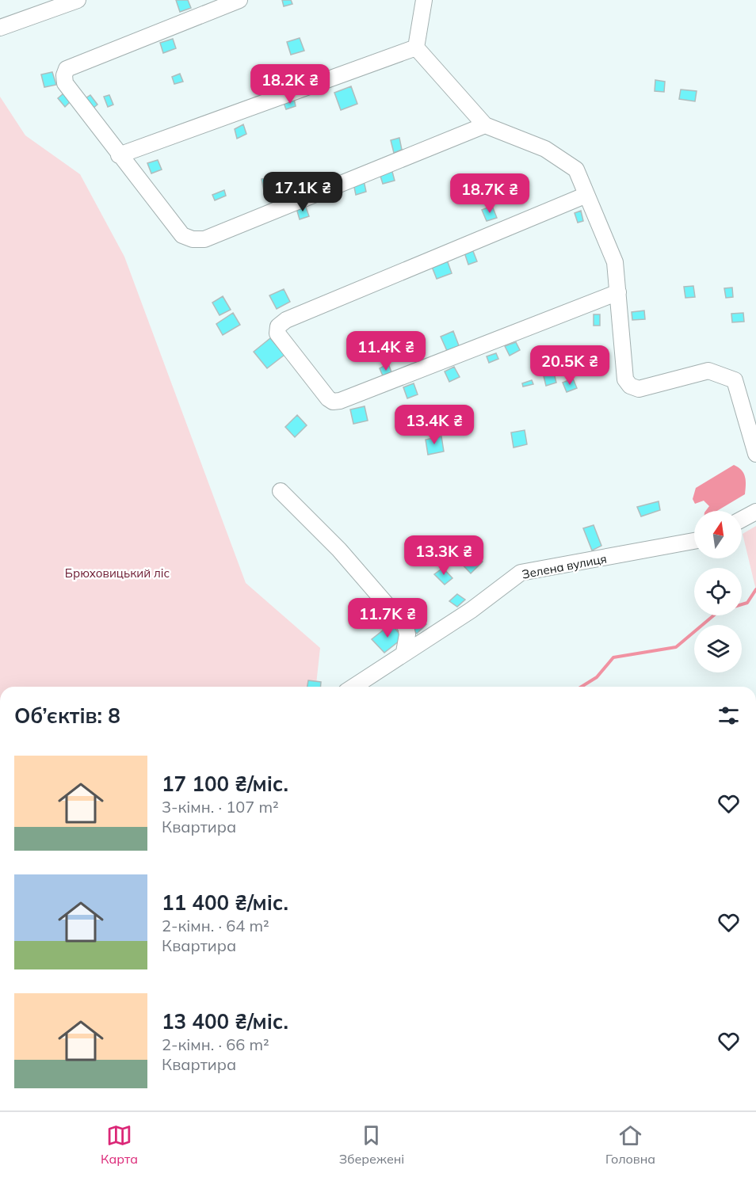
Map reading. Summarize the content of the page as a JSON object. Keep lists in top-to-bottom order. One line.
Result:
{"streets":{"street":["Зелена вулиця"]},"parks":["Брюховицький ліс"],"north":"top","page":{"price":["18.2K ₴","17.1K ₴","18.7K ₴","11.4K ₴","20.5K ₴","13.4K ₴","13.3K ₴","11.7K ₴"],"heading":"Об’єктів: 8","list":[{"name":"17 100 ₴/міс.","note":"3-кімн. · 107 m² · Квартира"},{"name":"11 400 ₴/міс.","note":"2-кімн. · 64 m² · Квартира"},{"name":"13 400 ₴/міс.","note":"2-кімн. · 66 m² · Квартира"}],"tabs":["Карта","Збережені","Головна"]}}
